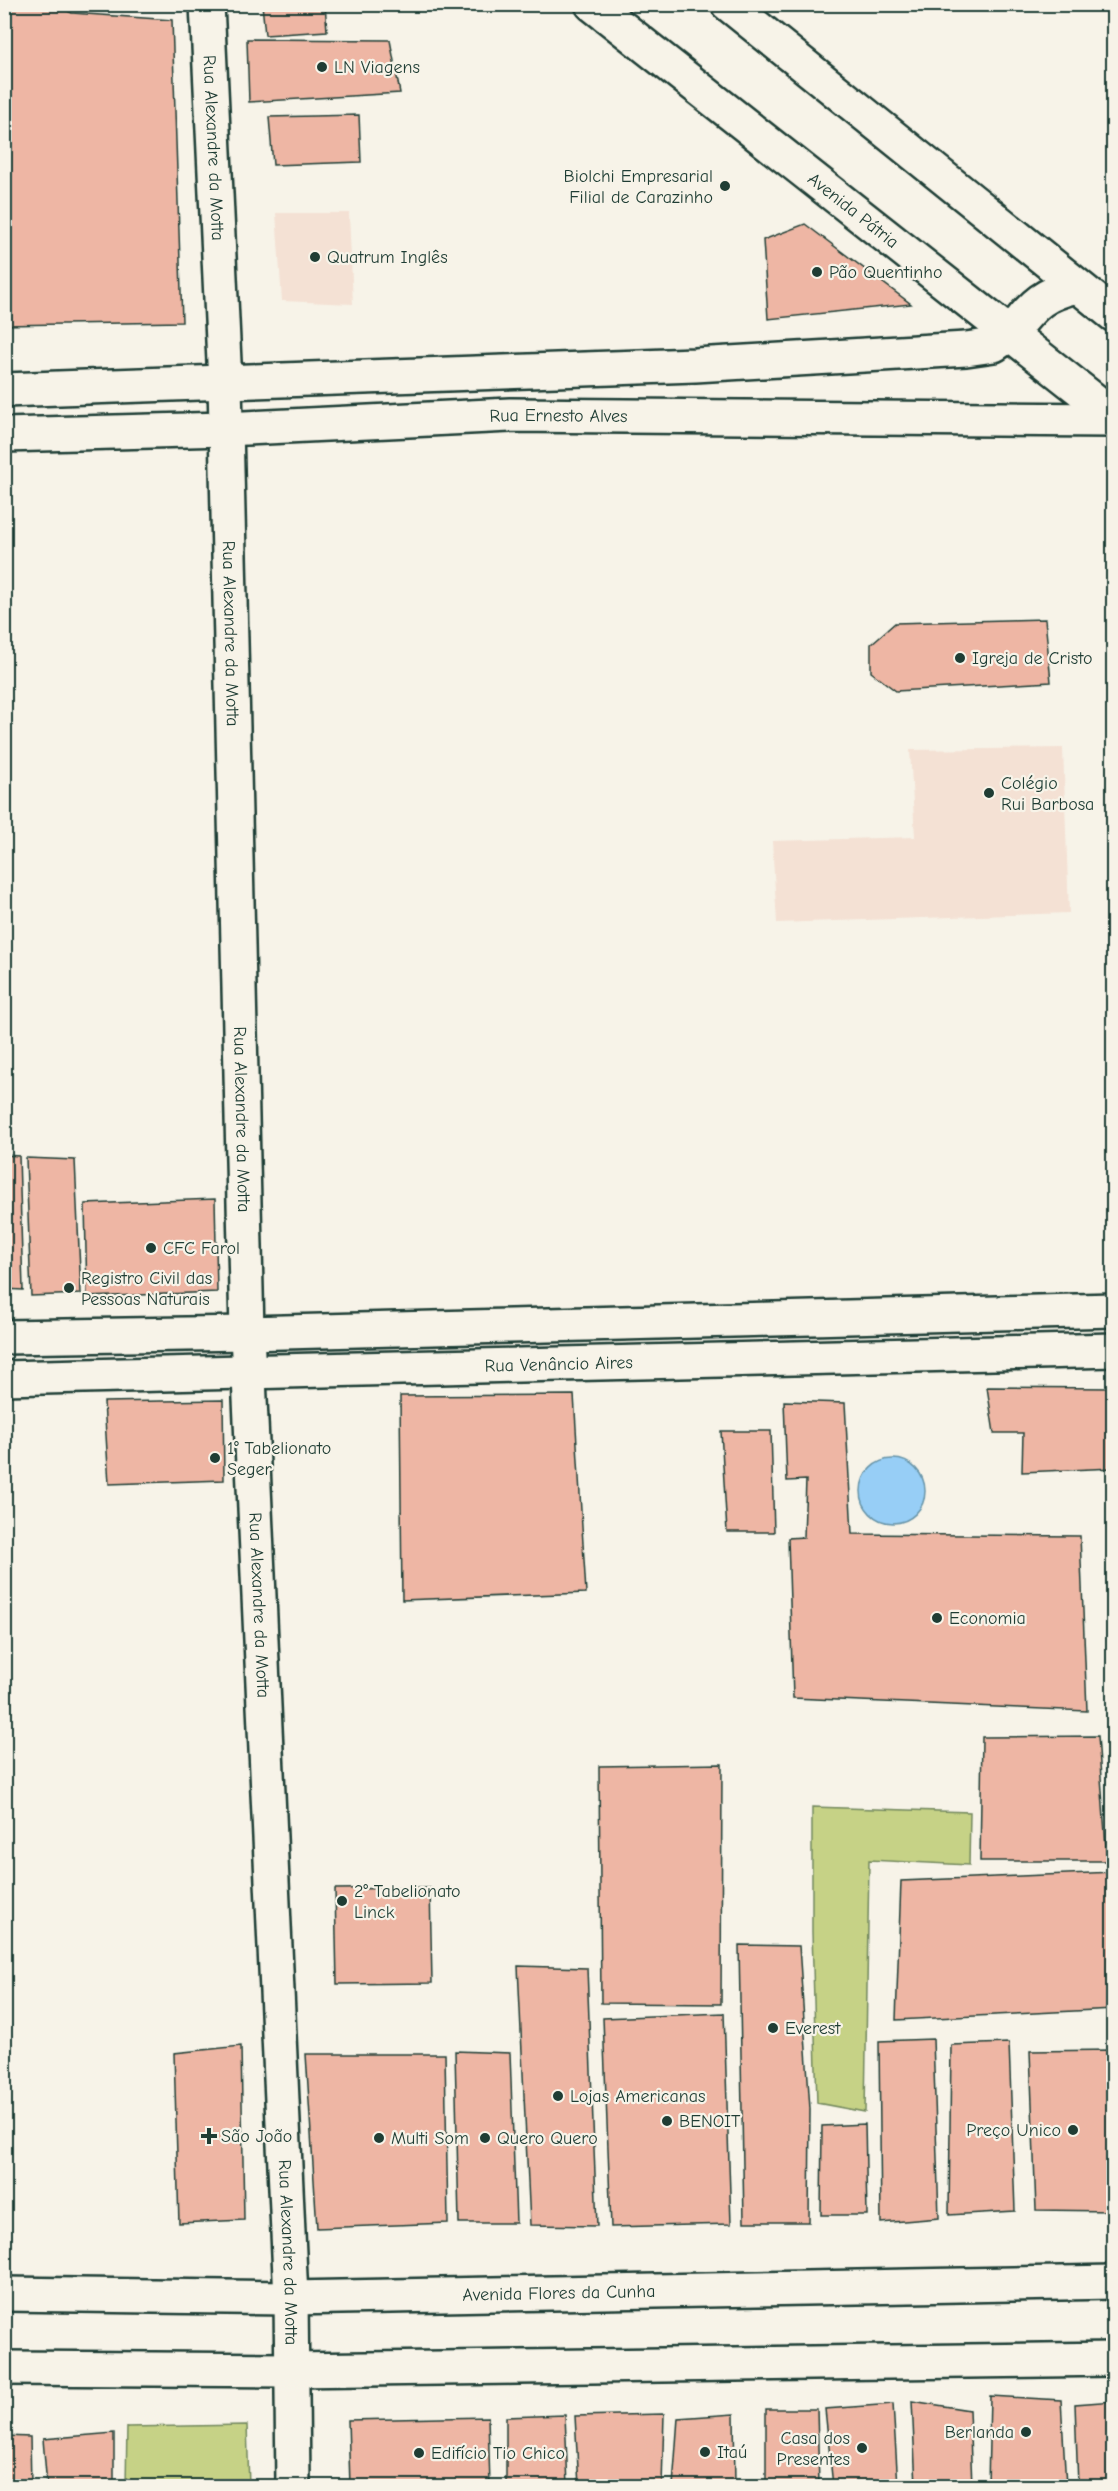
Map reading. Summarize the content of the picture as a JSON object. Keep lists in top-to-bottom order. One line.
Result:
{"streets":{"main road":["Rua Alexandre da Motta","Avenida Pátria","Rua Ernesto Alves","Rua Venâncio Aires","Avenida Flores da Cunha"]},"crossings":[["Rua Alexandre da Motta","Rua Ernesto Alves"],["Rua Alexandre da Motta","Rua Venâncio Aires"],["Rua Alexandre da Motta","Avenida Flores da Cunha"],["Avenida Pátria","Rua Ernesto Alves"]],"places":{"other":["LN Viagens","Biolchi Empresarial Filial de Carazinho","Quatrum Inglês","Pão Quentinho","Igreja de Cristo","Colégio Rui Barbosa","CFC Farol","Registro Civil das Pessoas Naturais","1° Tabelionato Seger","Economia","2° Tabelionato Linck","Everest","Lojas Americanas","BENOIT","Preço Unico","Multi Som","Quero Quero","Berlanda","Casa dos Presentes","Itaú","Edifício Tio Chico"],"health":["São João"]}}
